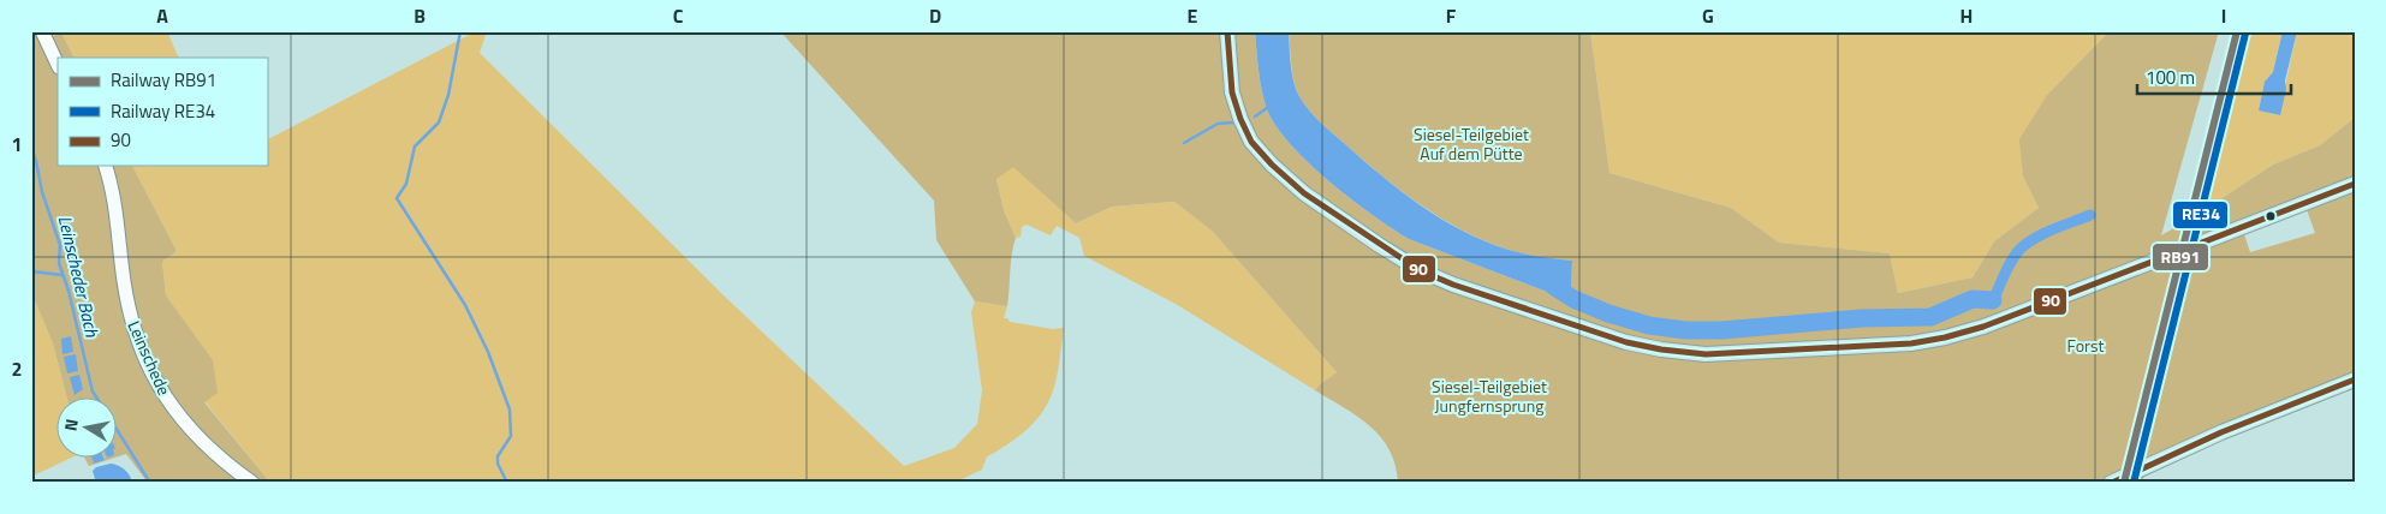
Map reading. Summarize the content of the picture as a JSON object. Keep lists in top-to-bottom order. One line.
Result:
{"streets":{"main road":["Leinschede"]},"water":["Leinscheder Bach"],"parks":["Siesel-Teilgebiet Auf dem Pütte","Forst","Siesel-Teilgebiet Jungfernsprung"],"lines":["rail line RB91","transit line 90","rail line RE34"],"legend":["Railway RB91","Railway RE34","90"],"scale_bar":"100 m","north":"left","grid":{"columns":["A","B","C","D","E","F","G","H","I"],"rows":["1","2"]}}
